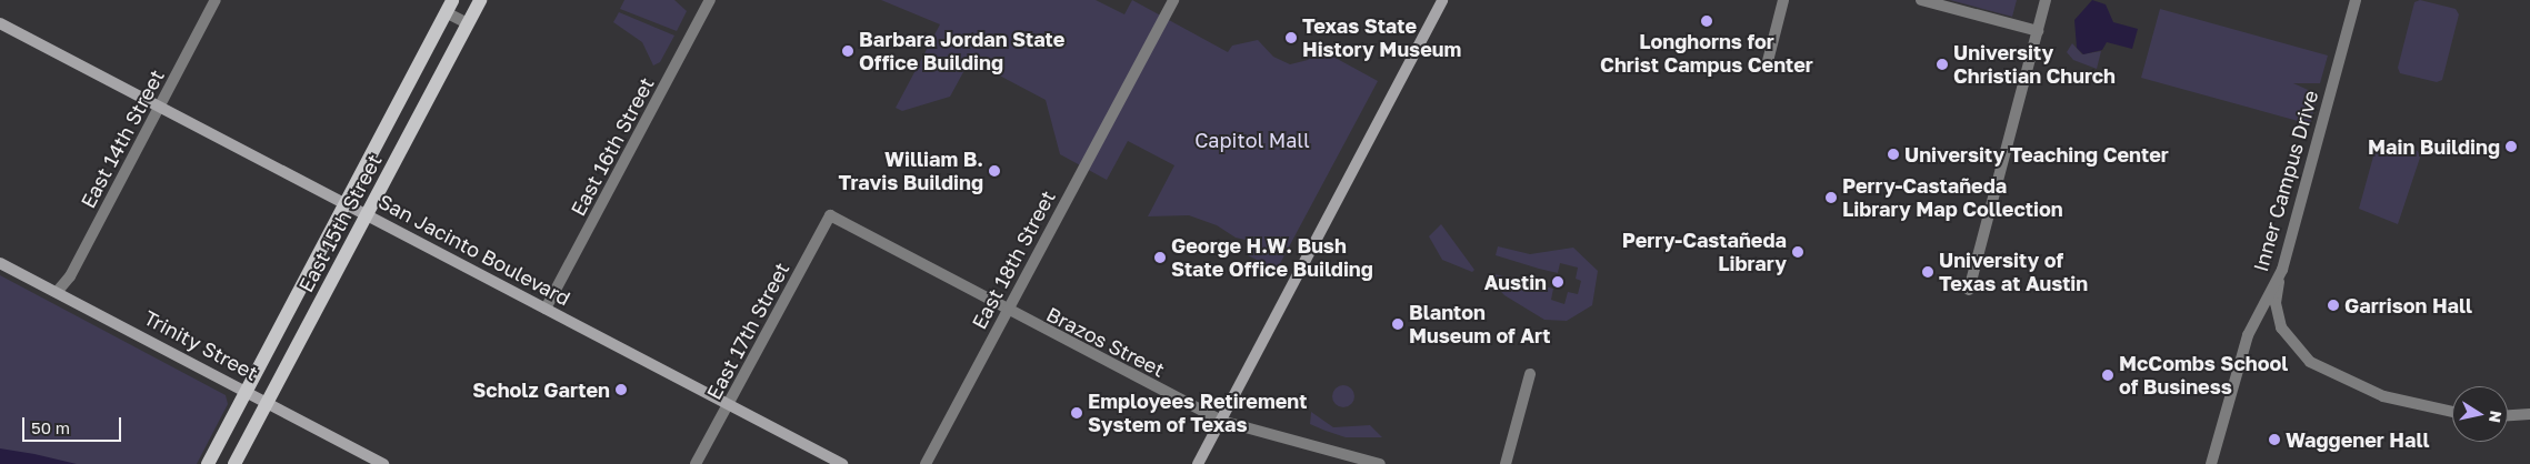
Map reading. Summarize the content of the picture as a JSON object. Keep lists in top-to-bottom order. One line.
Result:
{"streets":{"main road":["East 15th Street","San Jacinto Boulevard","Trinity Street"],"street":["East 14th Street","East 16th Street","Inner Campus Drive","East 18th Street","East 17th Street","Brazos Street"]},"crossings":[["East 14th Street","San Jacinto Boulevard"],["East 14th Street","Trinity Street"],["East 16th Street","San Jacinto Boulevard"],["East 15th Street","San Jacinto Boulevard"],["East 15th Street","Trinity Street"],["San Jacinto Boulevard","East 17th Street"],["East 18th Street","Brazos Street"],["East 17th Street","Brazos Street"]],"parks":["Capitol Mall"],"places":["Longhorns for Christ Campus Center","Texas State History Museum","Barbara Jordan State Office Building","University Christian Church","Main Building","University Teaching Center","William B. Travis Building","Perry-Castañeda Library Map Collection","Perry-Castañeda Library","George H.W. Bush State Office Building","University of Texas at Austin","Austin","Garrison Hall","Blanton Museum of Art","McCombs School of Business","Scholz Garten","Employees Retirement System of Texas","Waggener Hall"],"scale_bar":"50 m","north":"right"}
